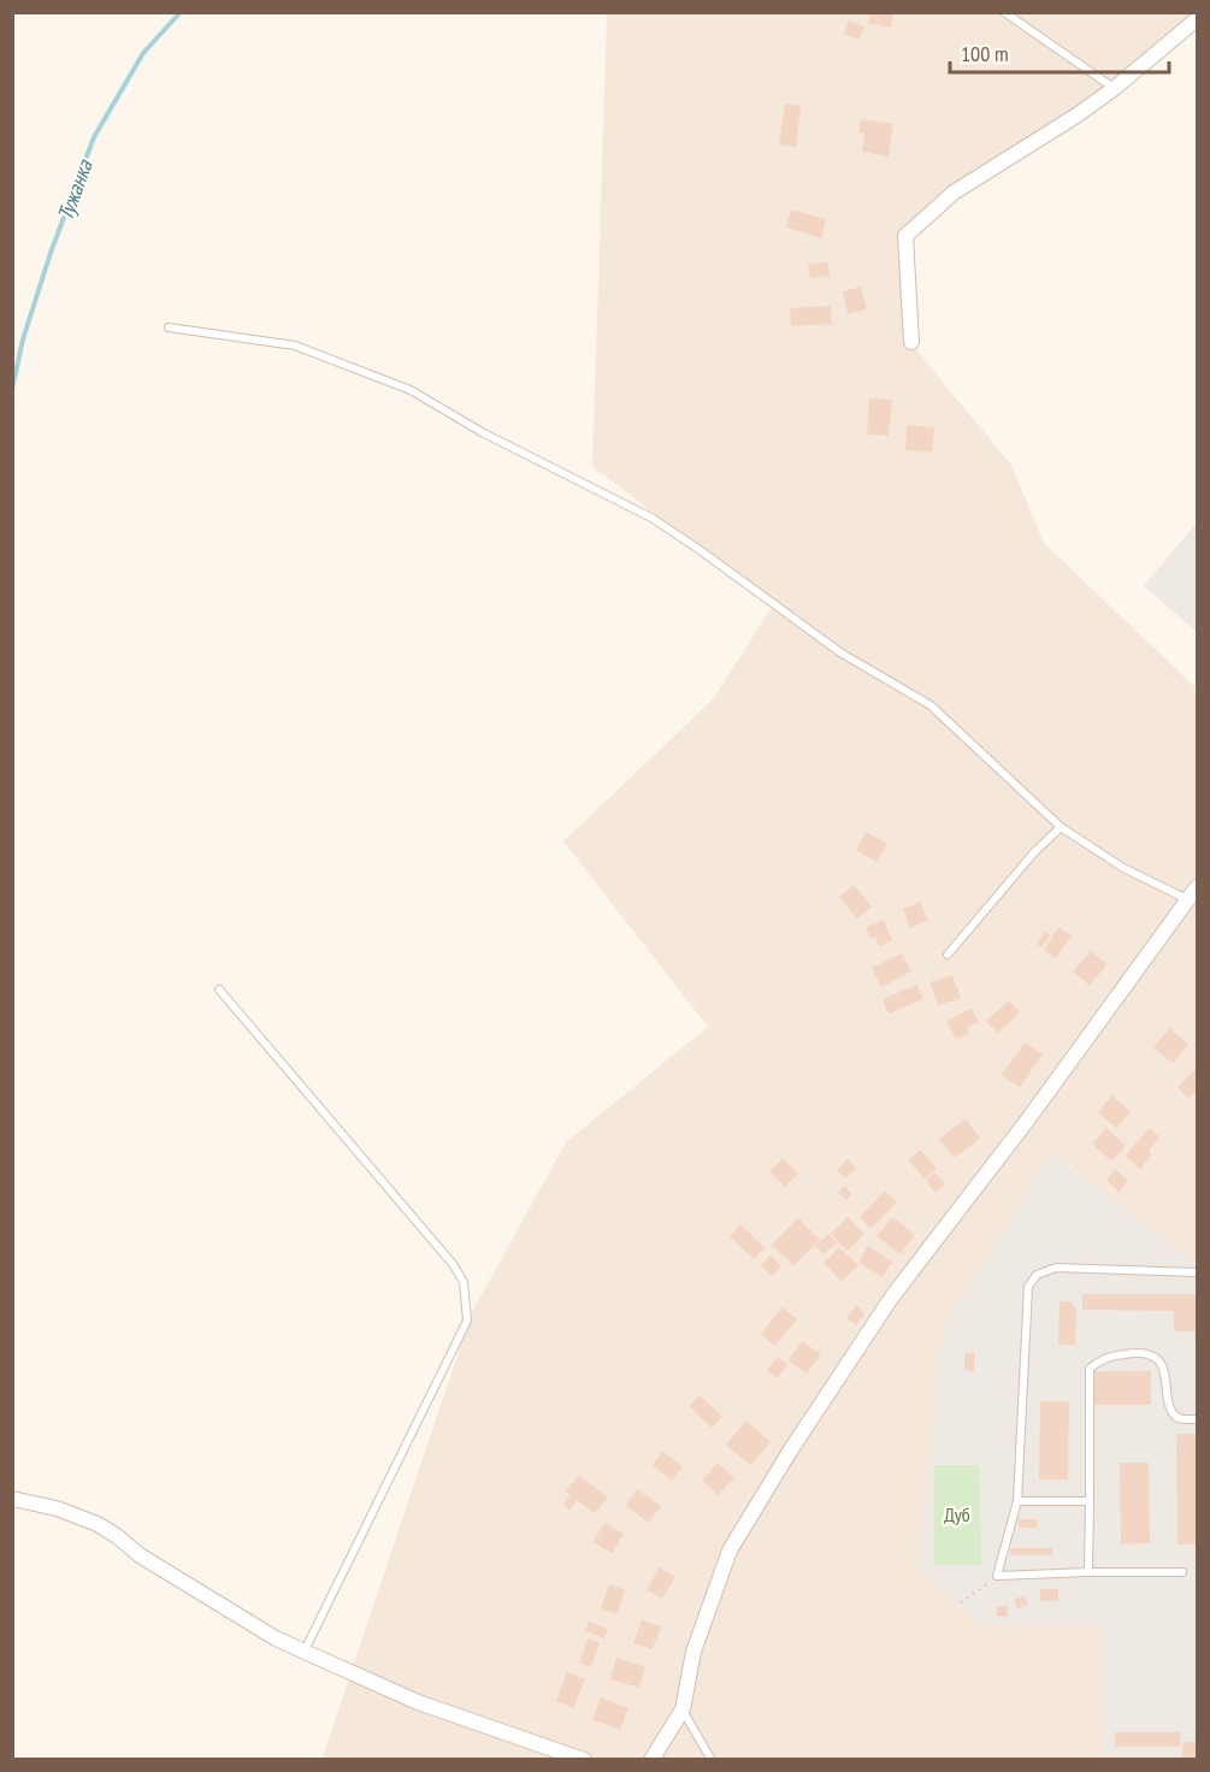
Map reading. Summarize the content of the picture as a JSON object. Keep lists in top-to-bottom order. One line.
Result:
{"water":["Тужанка"],"parks":["Дуб"],"scale_bar":"100 m"}
